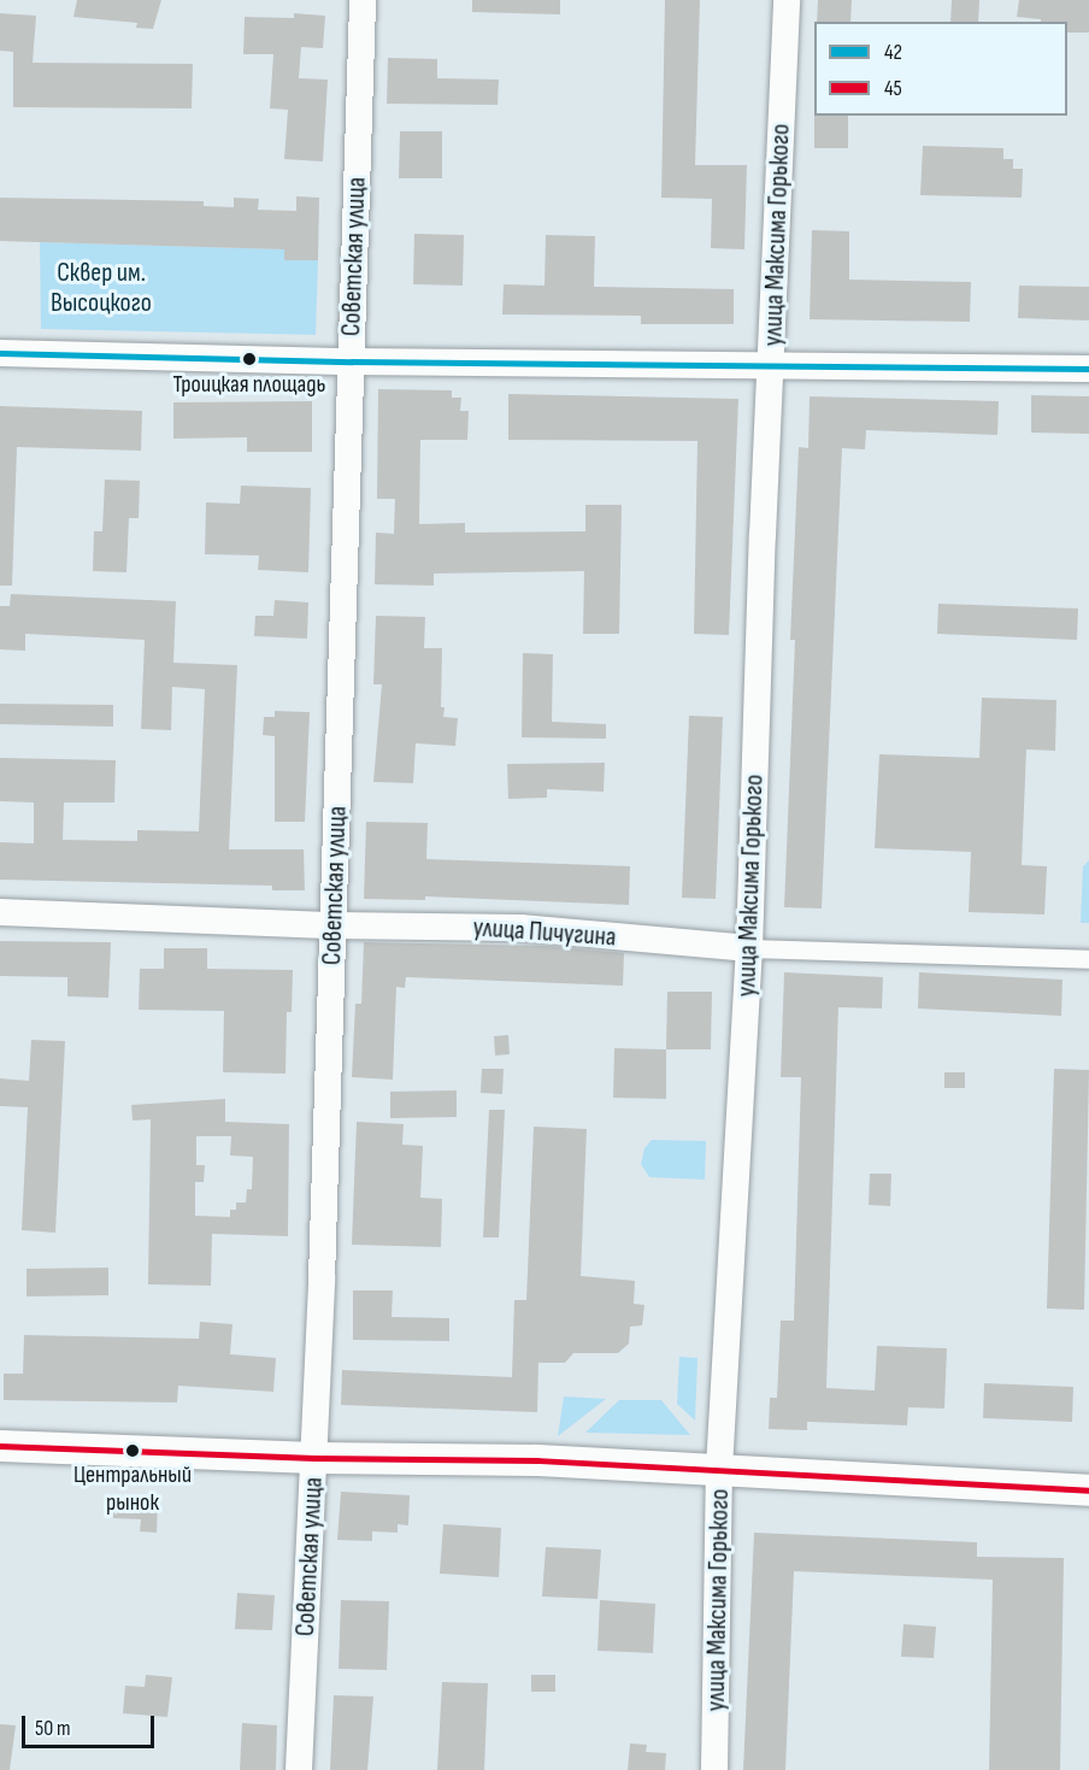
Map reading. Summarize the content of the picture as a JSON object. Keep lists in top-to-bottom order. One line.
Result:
{"streets":{"street":["улица Максима Горького","Советская улица","улица Пичугина"]},"crossings":[["улица Максима Горького","улица Пичугина"],["Советская улица","улица Пичугина"]],"parks":["Сквер им. Высоцкого"],"places":["Троицкая площадь","Центральный рынок"],"lines":["transit line 42","transit line 45"],"legend":["42","45"],"scale_bar":"50 m"}
